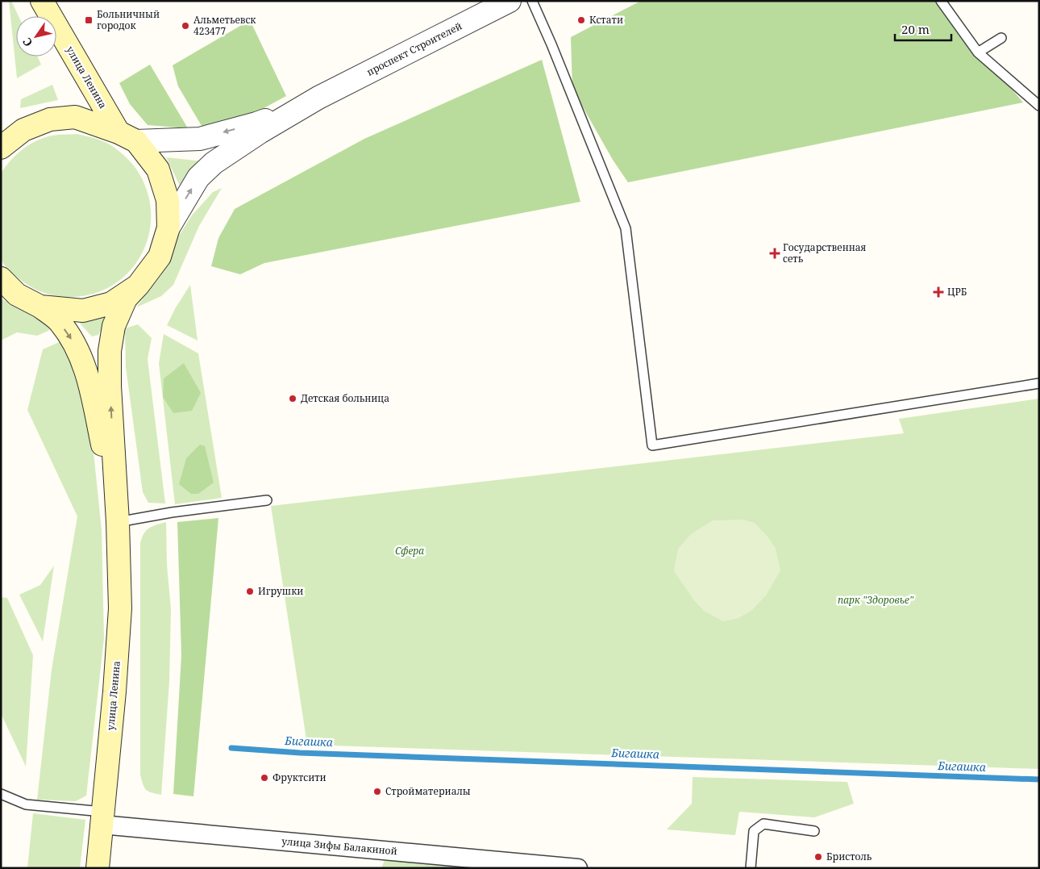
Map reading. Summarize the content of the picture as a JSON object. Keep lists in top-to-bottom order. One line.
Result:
{"streets":{"main road":["улица Ленина"],"street":["проспект Строителей","улица Зифы Балакиной"]},"crossings":[["проспект Строителей","улица Ленина"],["улица Ленина","улица Зифы Балакиной"]],"water":["Бигашка"],"parks":["Сфера","парк \"Здоровье\""],"places":{"transit":["Больничный городок"],"other":["Кстати","Альметьевск 423477","Детская больница","Игрушки","Фруктсити","Стройматериалы","Бристоль"],"health":["Государственная сеть","ЦРБ"]},"scale_bar":"20 m","north":"bottom left"}
